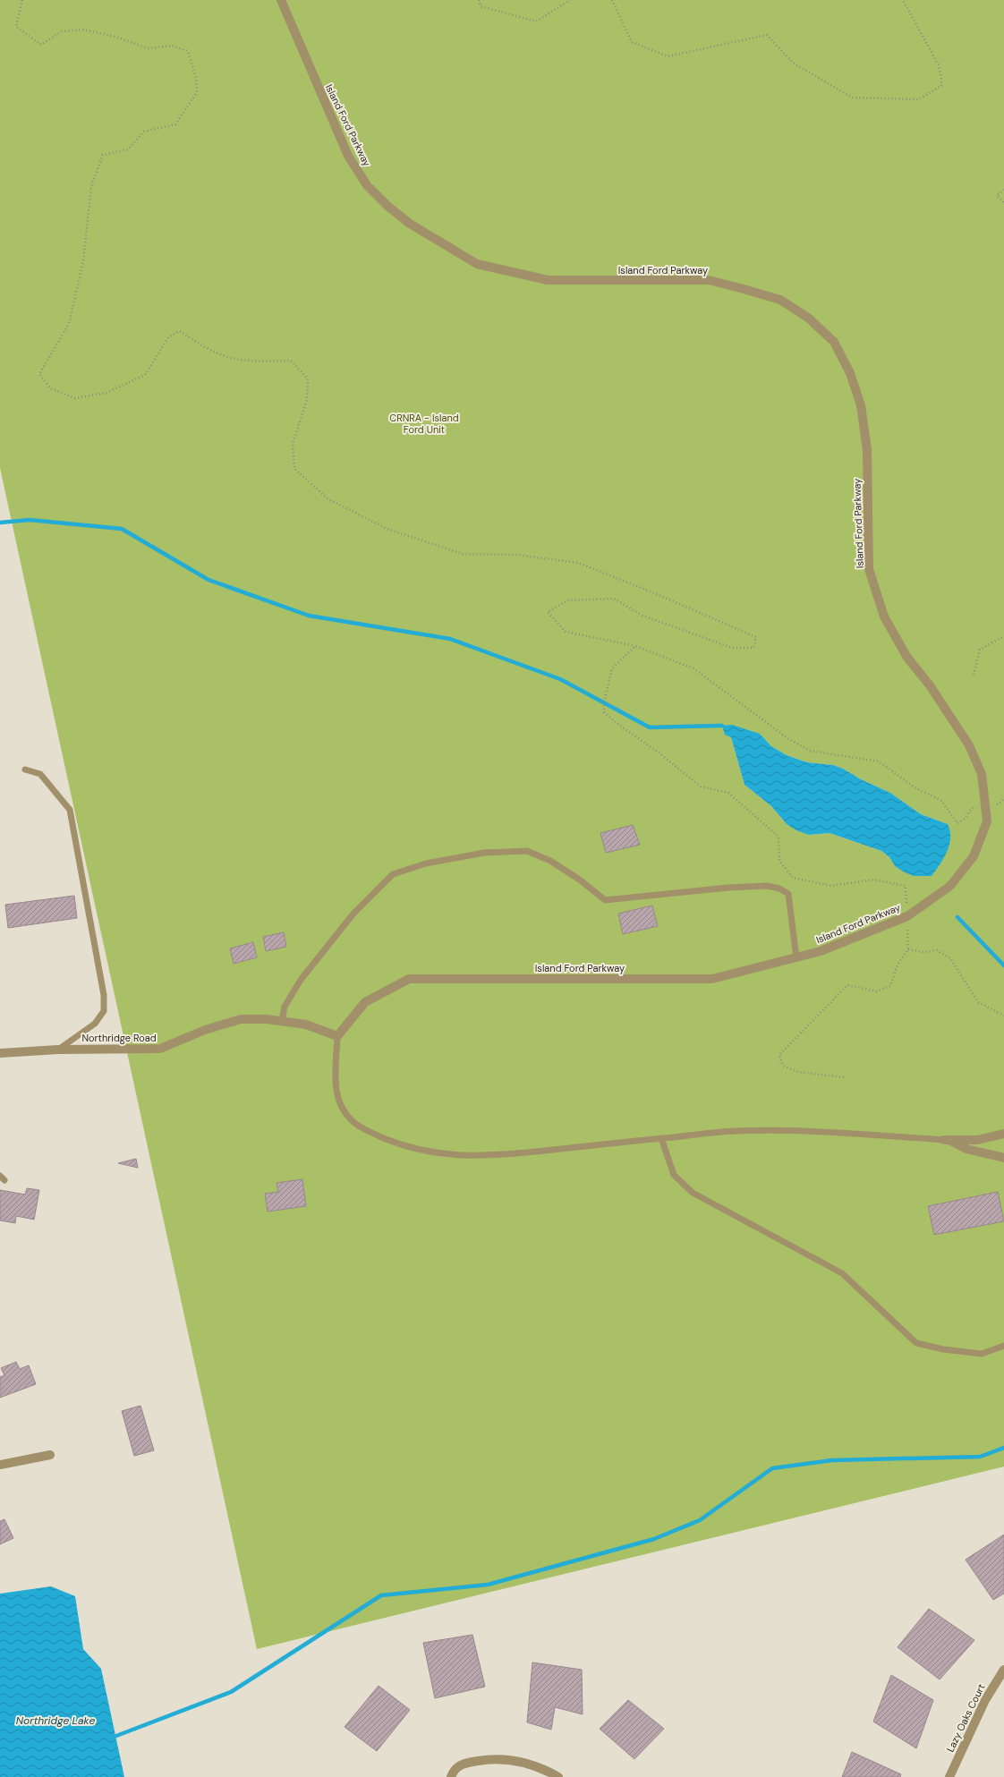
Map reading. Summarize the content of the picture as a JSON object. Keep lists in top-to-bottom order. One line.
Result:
{"streets":{"street":["Island Ford Parkway","Northridge Road","Lazy Oaks Court"]},"crossings":[["Island Ford Parkway","Northridge Road"]],"water":["Northridge Lake"],"parks":["CRNRA - Island Ford Unit"]}
